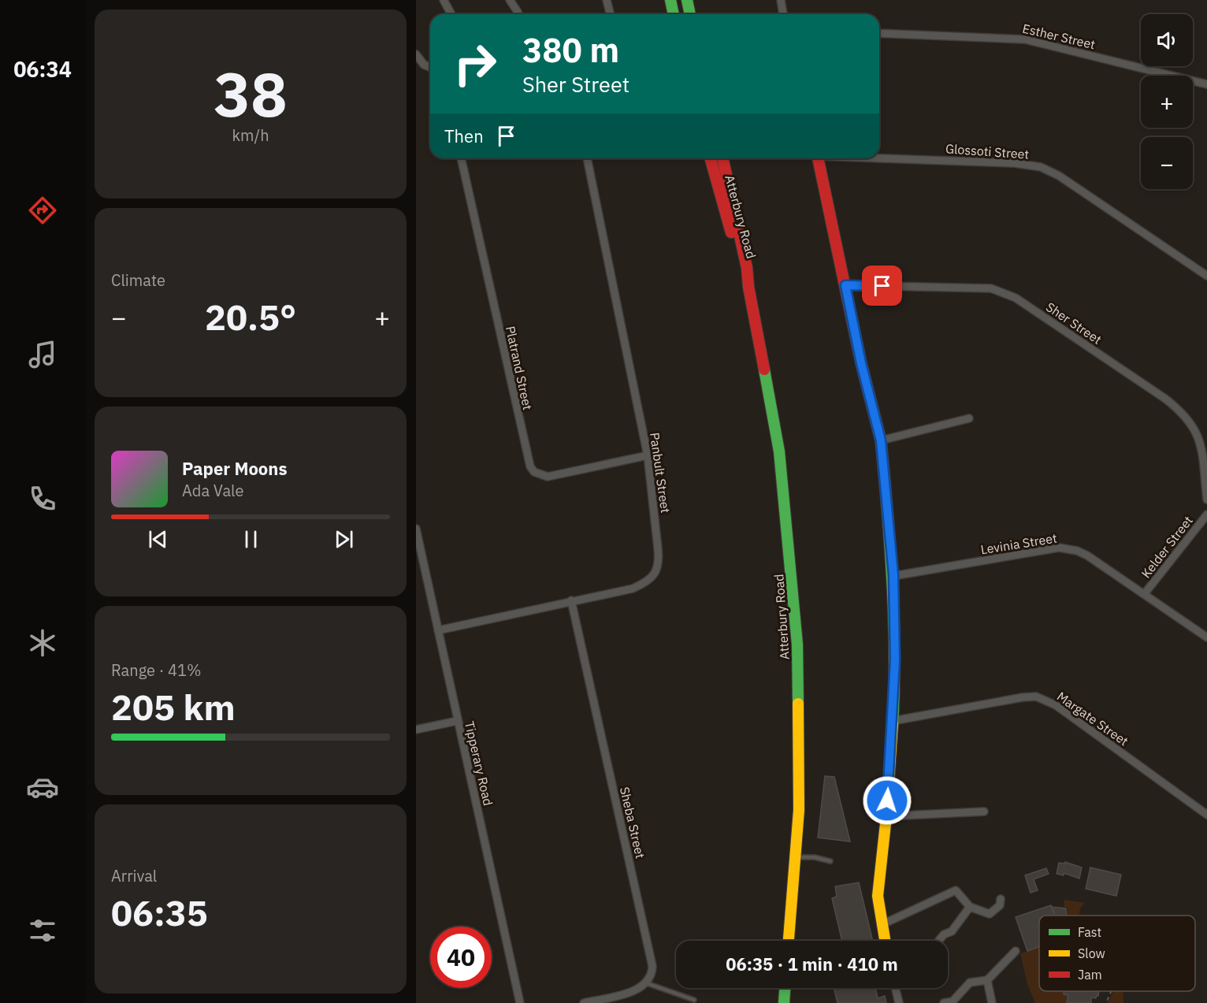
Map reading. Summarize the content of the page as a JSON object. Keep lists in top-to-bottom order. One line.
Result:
{"streets":{"main road":["Atterbury Road"],"street":["Esther Street","Glossoti Street","Sher Street","Platrand Street","Panbult Street","Levinia Street","Kelder Street","Margate Street","Tipperary Road","Sheba Street"]},"crossings":[["Platrand Street","Panbult Street"],["Panbult Street","Tipperary Road"],["Panbult Street","Sheba Street"],["Levinia Street","Kelder Street"]],"legend":["Fast","Slow","Jam"],"page":{"tabs":"06:34","tile":[["38","km/h"],"Climate",["Range · 41%","205 km"],["Arrival","06:35"]],"map_buttons":["+","−"],"turn":["380 m","Sher Street"],"then":"Then","heat":["−","20.5°","+"],"song":["Paper Moons","Ada Vale"],"limit":"40","trip":"06:35 · 1 min · 410 m"}}
